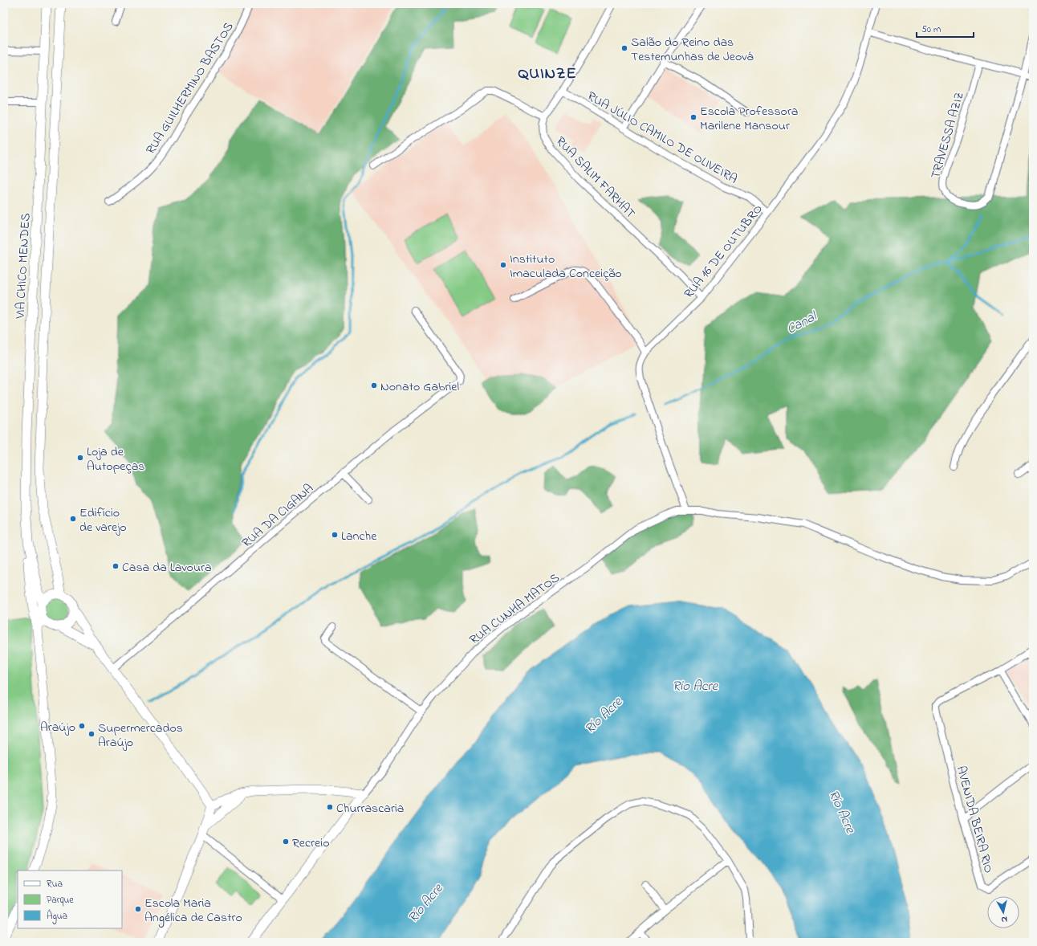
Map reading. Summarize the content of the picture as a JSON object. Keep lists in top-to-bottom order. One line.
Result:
{"streets":{"main road":["VIA CHICO MENDES"],"street":["RUA GUILHERMINO BASTOS","TRAVESSA AZIZ","RUA JÚLIO CAMILO DE OLIVEIRA","RUA SALIM FARHAT","RUA 16 DE OUTUBRO","RUA DA CIGANA","RUA CUNHA MATOS","AVENIDA BEIRA RIO"]},"crossings":[["RUA JÚLIO CAMILO DE OLIVEIRA","RUA SALIM FARHAT"],["RUA JÚLIO CAMILO DE OLIVEIRA","RUA 16 DE OUTUBRO"],["RUA SALIM FARHAT","RUA 16 DE OUTUBRO"],["RUA 16 DE OUTUBRO","RUA CUNHA MATOS"]],"districts":["QUINZE"],"water":["Canal","Rio Acre","Río Acre"],"places":["Salão do Reino das Testemunhas de Jeová","Escola Professora Marilene Mansour","Instituto Imaculada Conceição","Nonato Gabriel","Loja de Autopeças","Edifício de varejo","Lanche","Casa da Lavoura","Araújo","Supermercados Araújo","Churrascaria","Recreio","Escola Maria Angélica de Castro"],"legend":["Rua","Parque","Água"],"scale_bar":"50 m","north":"bottom"}
